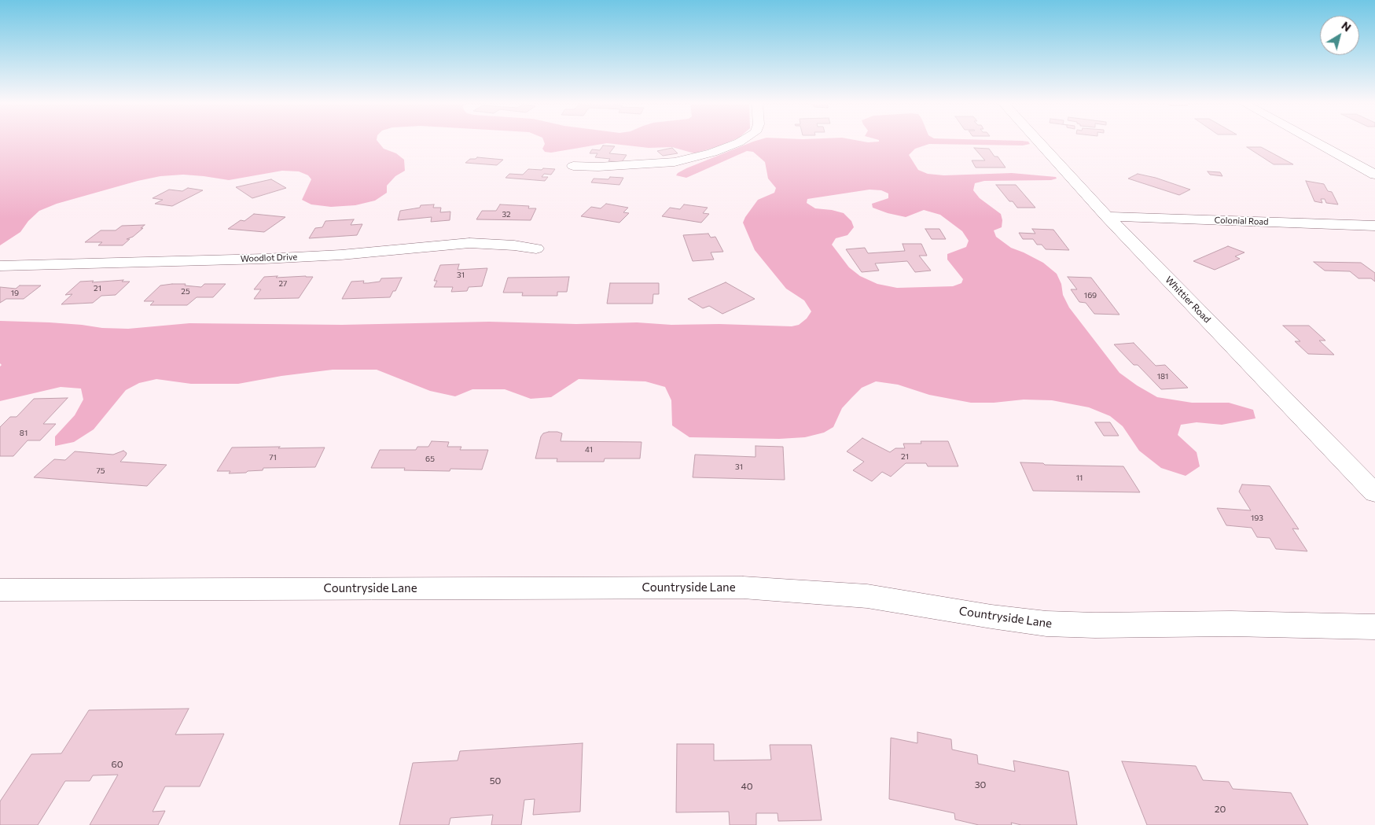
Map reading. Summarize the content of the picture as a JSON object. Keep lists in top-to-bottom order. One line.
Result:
{"streets":{"street":["Colonial Road","Woodlot Drive","Whittier Road","Countryside Lane"]},"crossings":[["Colonial Road","Whittier Road"]],"house_numbers":["32","31","27","21","25","19","169","181","81","41","21","71","65","31","75","11","193","60","50","30","40","20"],"north":"top right"}
